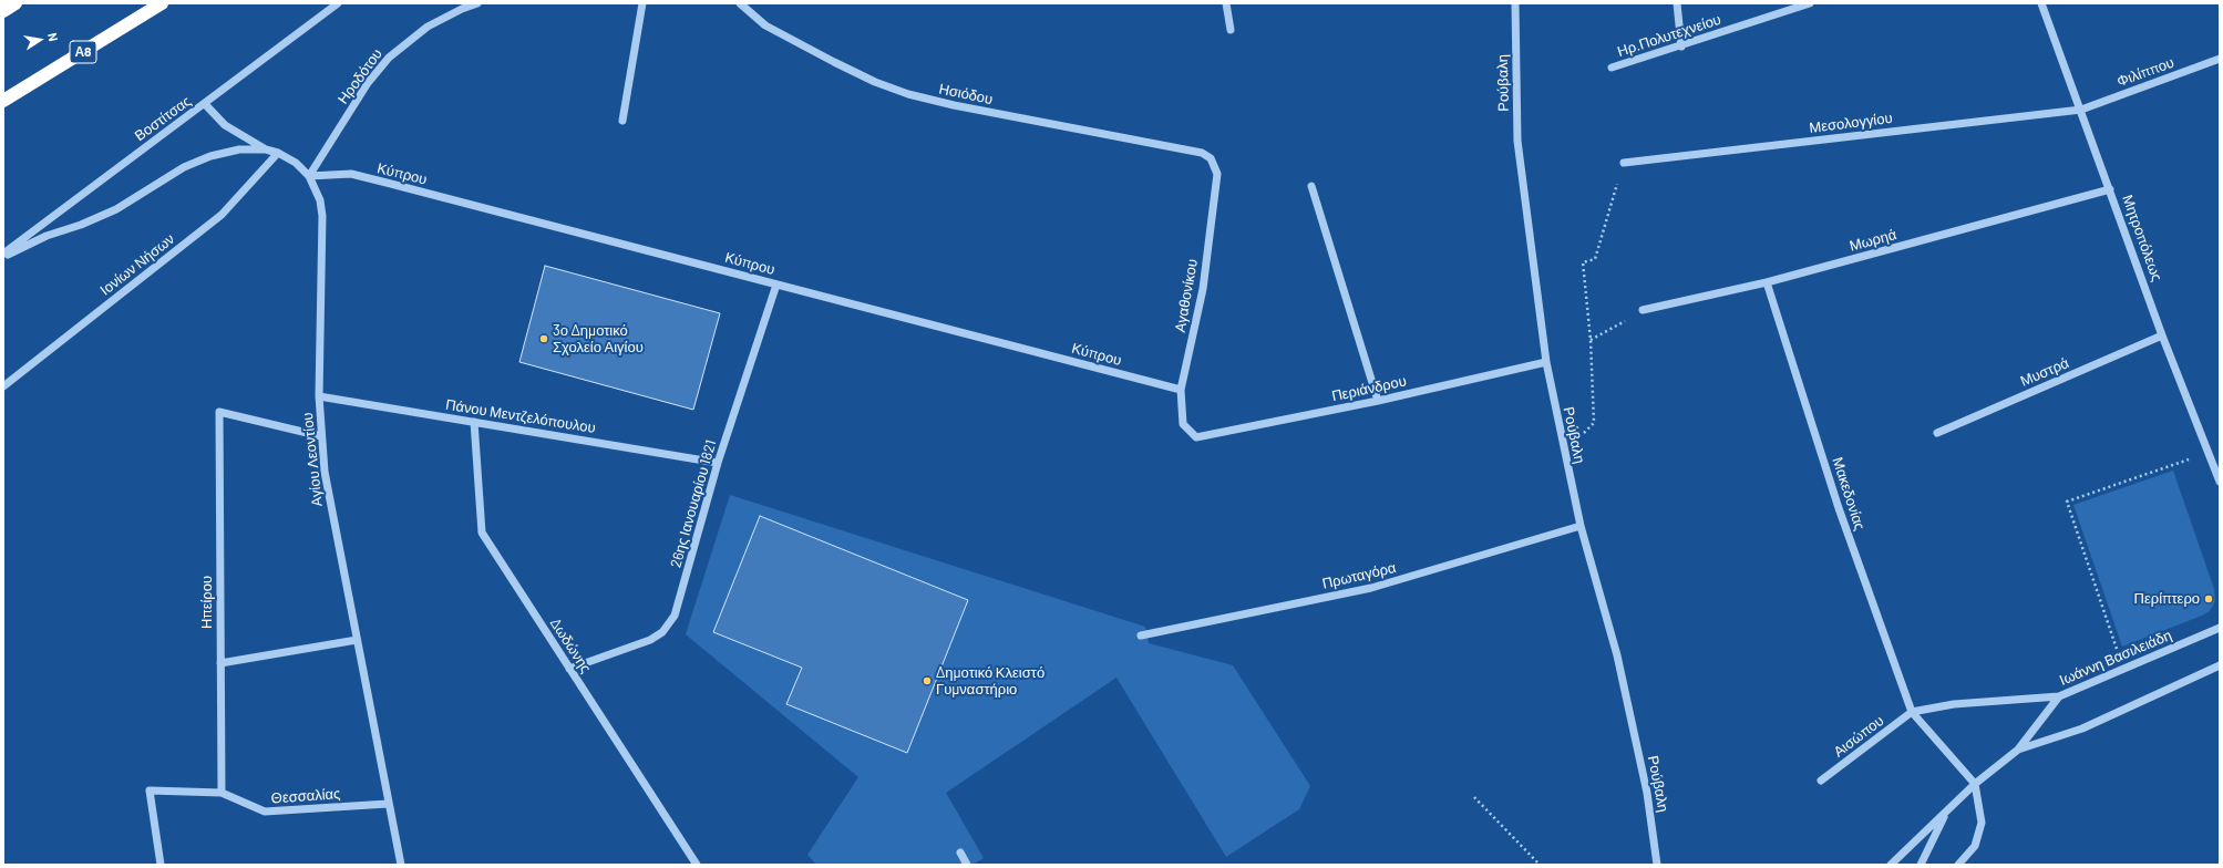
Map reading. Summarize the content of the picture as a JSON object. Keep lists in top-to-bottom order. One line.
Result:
{"streets":{"highway":["Α8"],"street":["Ηρ.Πολυτεχνείου","Φιλίππου","Ηροδότου","Ρούβαλη","Ησιόδου","Βοστίτσας","Μεσολογγίου","Κύπρου","Μητροπόλεως","Μωρηά","Ιονίων Νήσων","Αγαθονίκου","Μυστρά","Περιάνδρου","Πάνου Μεντζελόπουλου","Αγίου Λεοντίου","Μακεδονίας","26ης Ιανουαρίου 1821","Πρωταγόρα","Ηπείρου","Δωδώνης","Ιωάννη Βασιλειάδη","Αισώπου","Θεσσαλίας"]},"crossings":[["Φιλίππου","Μεσολογγίου"],["Φιλίππου","Μητροπόλεως"],["Ηροδότου","Κύπρου"],["Ηροδότου","Αγίου Λεοντίου"],["Ρούβαλη","Περιάνδρου"],["Ρούβαλη","Πρωταγόρα"],["Ησιόδου","Αγαθονίκου"],["Βοστίτσας","Αγίου Λεοντίου"],["Μεσολογγίου","Μητροπόλεως"],["Κύπρου","Αγαθονίκου"],["Κύπρου","Αγίου Λεοντίου"],["Κύπρου","26ης Ιανουαρίου 1821"],["Μητροπόλεως","Μωρηά"],["Μητροπόλεως","Μυστρά"],["Μωρηά","Μακεδονίας"],["Ιονίων Νήσων","Αγίου Λεοντίου"],["Αγαθονίκου","Περιάνδρου"],["Πάνου Μεντζελόπουλου","Αγίου Λεοντίου"],["Πάνου Μεντζελόπουλου","26ης Ιανουαρίου 1821"],["Πάνου Μεντζελόπουλου","Δωδώνης"],["Αγίου Λεοντίου","Ηπείρου"],["Αγίου Λεοντίου","Θεσσαλίας"],["Μακεδονίας","Ιωάννη Βασιλειάδη"],["Μακεδονίας","Αισώπου"],["26ης Ιανουαρίου 1821","Δωδώνης"],["Ηπείρου","Θεσσαλίας"]],"places":["3ο Δημοτικό Σχολείο Αιγίου","Περίπτερο","Δημοτικό Κλειστό Γυμναστήριο"],"north":"right"}
